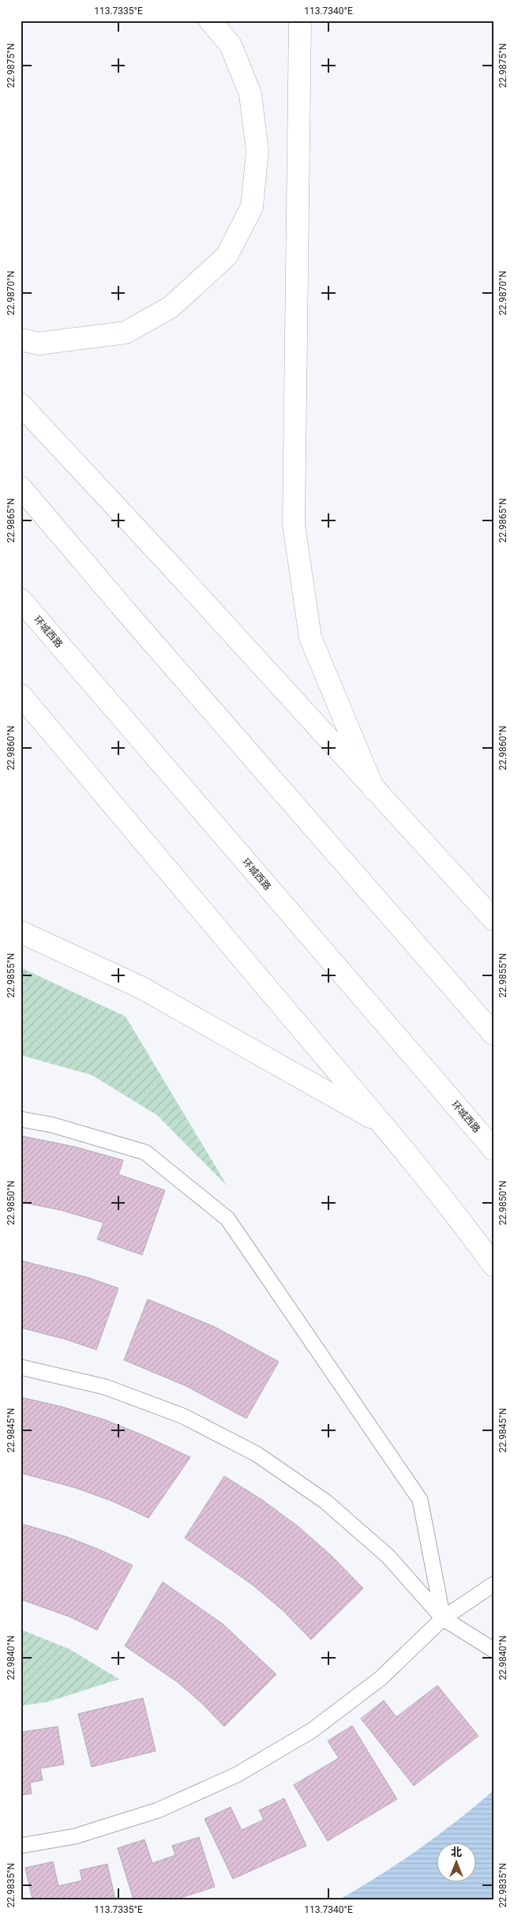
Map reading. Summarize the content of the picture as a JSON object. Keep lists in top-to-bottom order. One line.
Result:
{"streets":{"main road":["环城西路"]},"north":"top","coordinates":["113.7335°E","113.7340°E","22.9875°N","22.9870°N","22.9865°N","22.9860°N","22.9855°N","22.9850°N","22.9845°N","22.9840°N","22.9835°N"]}
